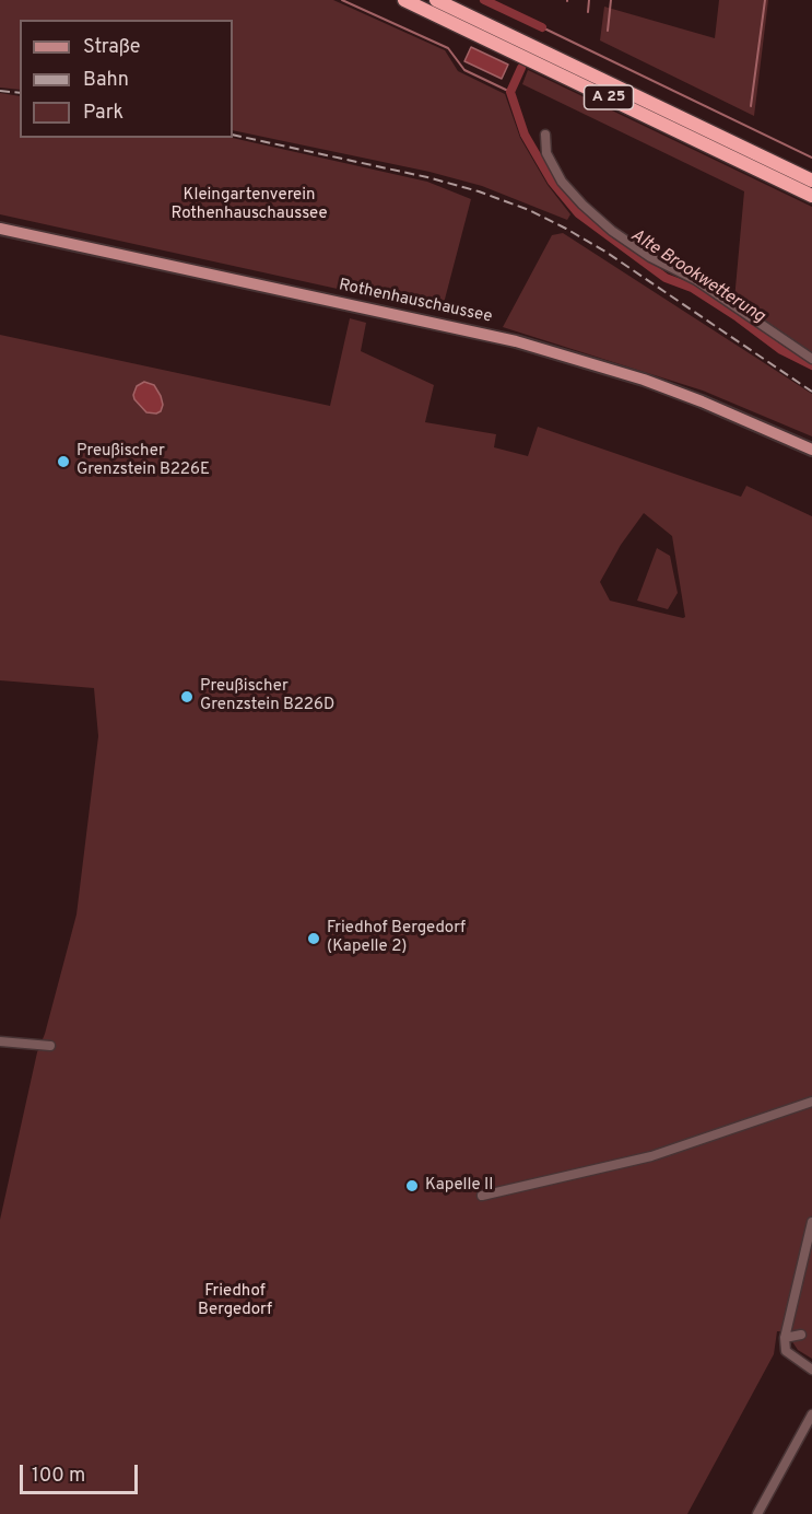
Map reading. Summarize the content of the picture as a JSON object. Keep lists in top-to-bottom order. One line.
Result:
{"streets":{"highway":["A 25"],"main road":["Rothenhauschaussee"]},"water":["Alte Brookwetterung"],"parks":["Kleingartenverein Rothenhauschaussee","Friedhof Bergedorf"],"places":["Preußischer Grenzstein B226E","Preußischer Grenzstein B226D","Friedhof Bergedorf (Kapelle 2)","Kapelle II"],"legend":["Straße","Bahn","Park"],"scale_bar":"100 m"}
